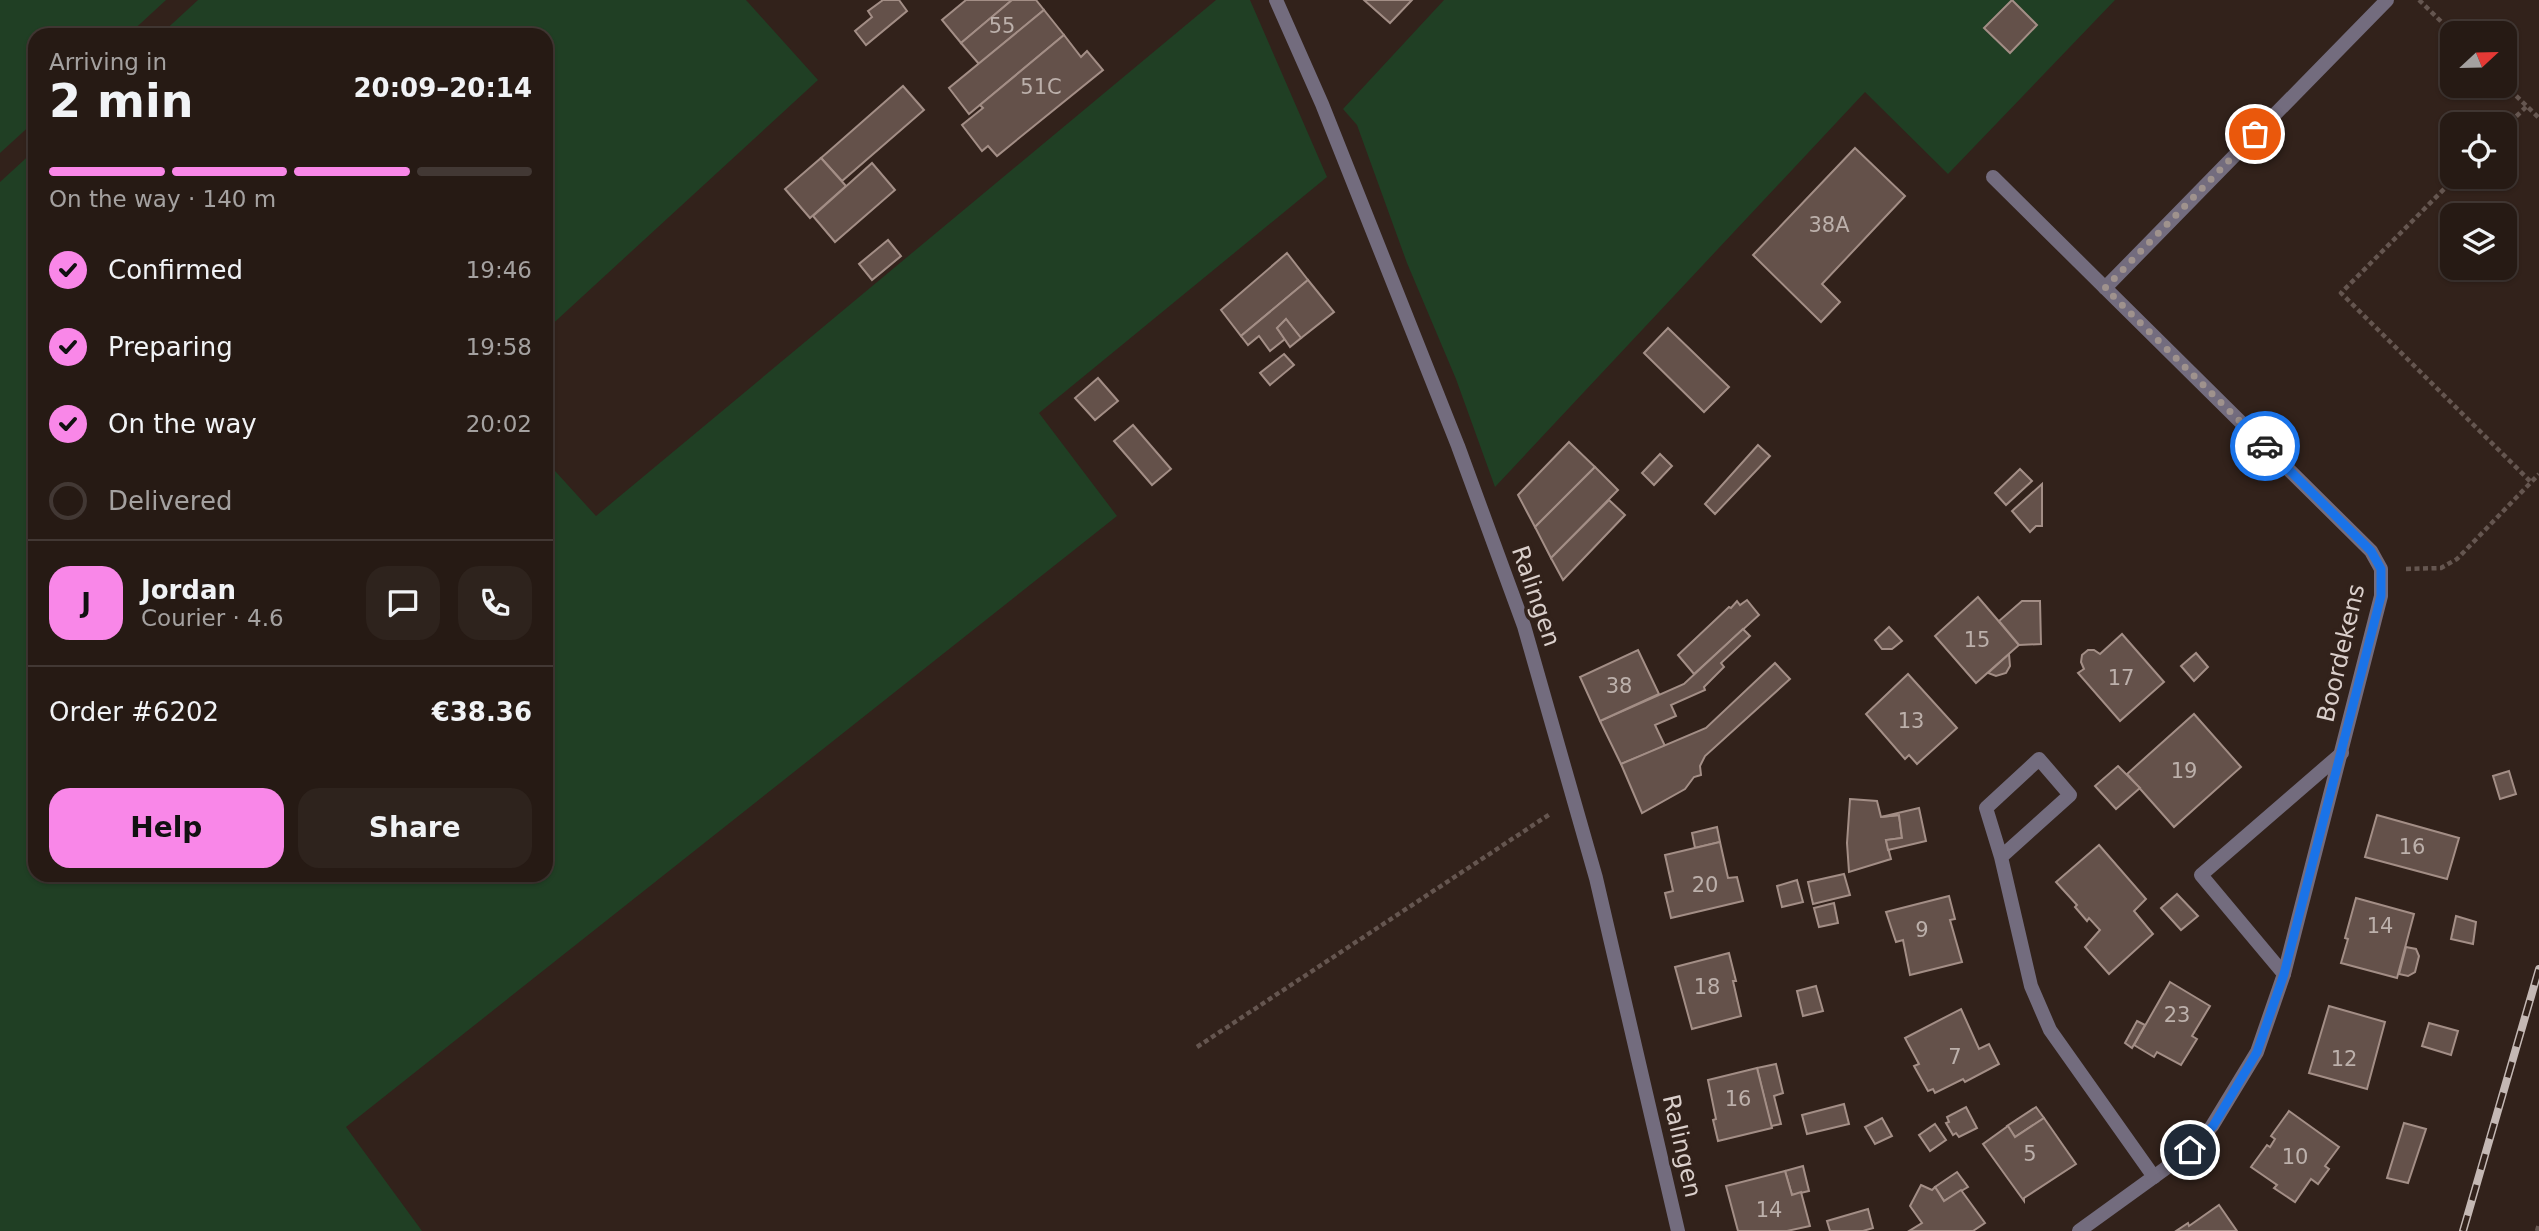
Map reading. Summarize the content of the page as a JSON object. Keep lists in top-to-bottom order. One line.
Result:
{"streets":{"street":["Ralingen","Boordekens"]},"house_numbers":["55","51C","38A","15","17","38","13","19","16","20","14","9","18","23","7","12","16","5","10","14"],"north":"right","page":{"heading":["2 min","Arriving in","20:09–20:14"],"panel":["Jordan","Courier · 4.6","Order #6202","€38.36"],"bar":"On the way · 140 m","list":[["Confirmed","19:46"],["Preparing","19:58"],["On the way","20:02"],"Delivered"],"round":"J","buttons":["Help","Share"]}}
